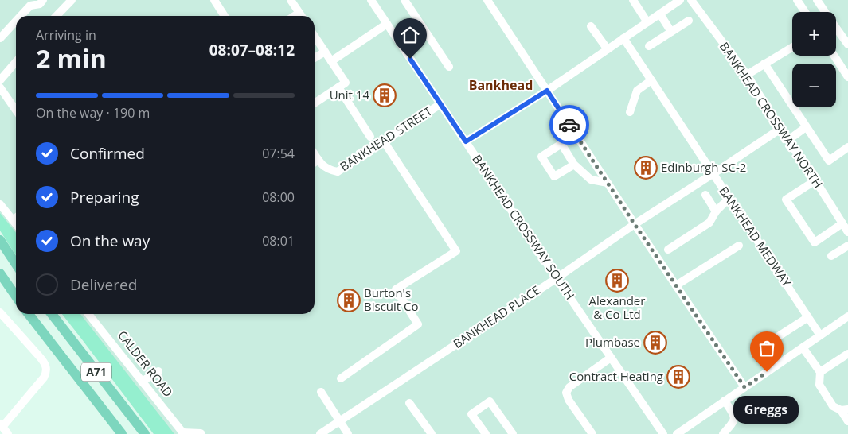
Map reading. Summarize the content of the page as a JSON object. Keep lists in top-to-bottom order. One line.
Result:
{"streets":{"main road":["A71"],"street":["BANKHEAD CROSSWAY NORTH","BANKHEAD STREET","BANKHEAD CROSSWAY SOUTH","BANKHEAD MEDWAY","BANKHEAD PLACE","CALDER ROAD"]},"crossings":[["BANKHEAD CROSSWAY NORTH","BANKHEAD PLACE"],["BANKHEAD STREET","BANKHEAD CROSSWAY SOUTH"],["BANKHEAD CROSSWAY SOUTH","BANKHEAD PLACE"],["BANKHEAD MEDWAY","BANKHEAD PLACE"]],"districts":["Bankhead"],"places":{"building":["Unit 14","Edinburgh SC-2","Alexander & Co Ltd","Burton's Biscuit Co","Plumbase","Contract Heating"],"other":["Greggs"]},"page":{"map_buttons":["+","−"],"heading":["2 min","Arriving in","08:07–08:12"],"bar":"On the way · 190 m","list":[["Confirmed","07:54"],["Preparing","08:00"],["On the way","08:01"],"Delivered"],"bubble":"Greggs"}}
